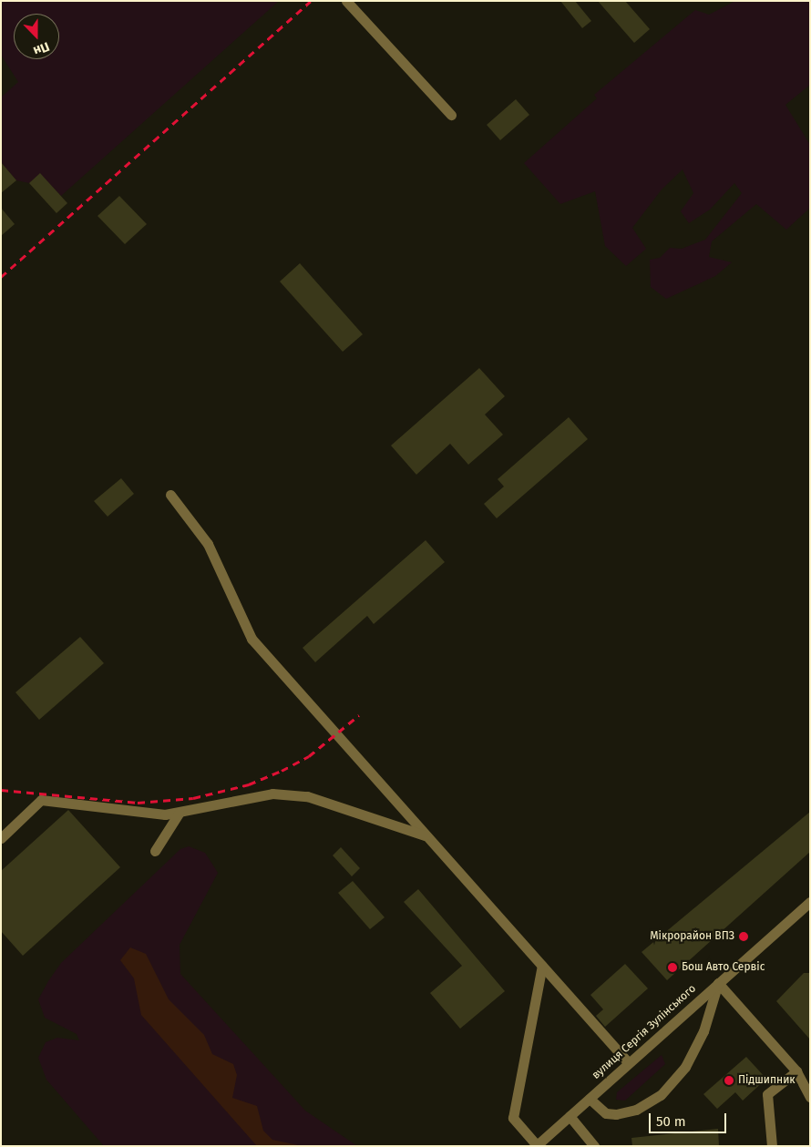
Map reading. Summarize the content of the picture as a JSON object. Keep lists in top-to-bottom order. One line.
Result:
{"streets":{"street":["вулиця Сергія Зулінського"]},"places":["Мікрорайон ВПЗ","Бош Авто Сервіс","Підшипник"],"scale_bar":"50 m","north":"bottom"}
